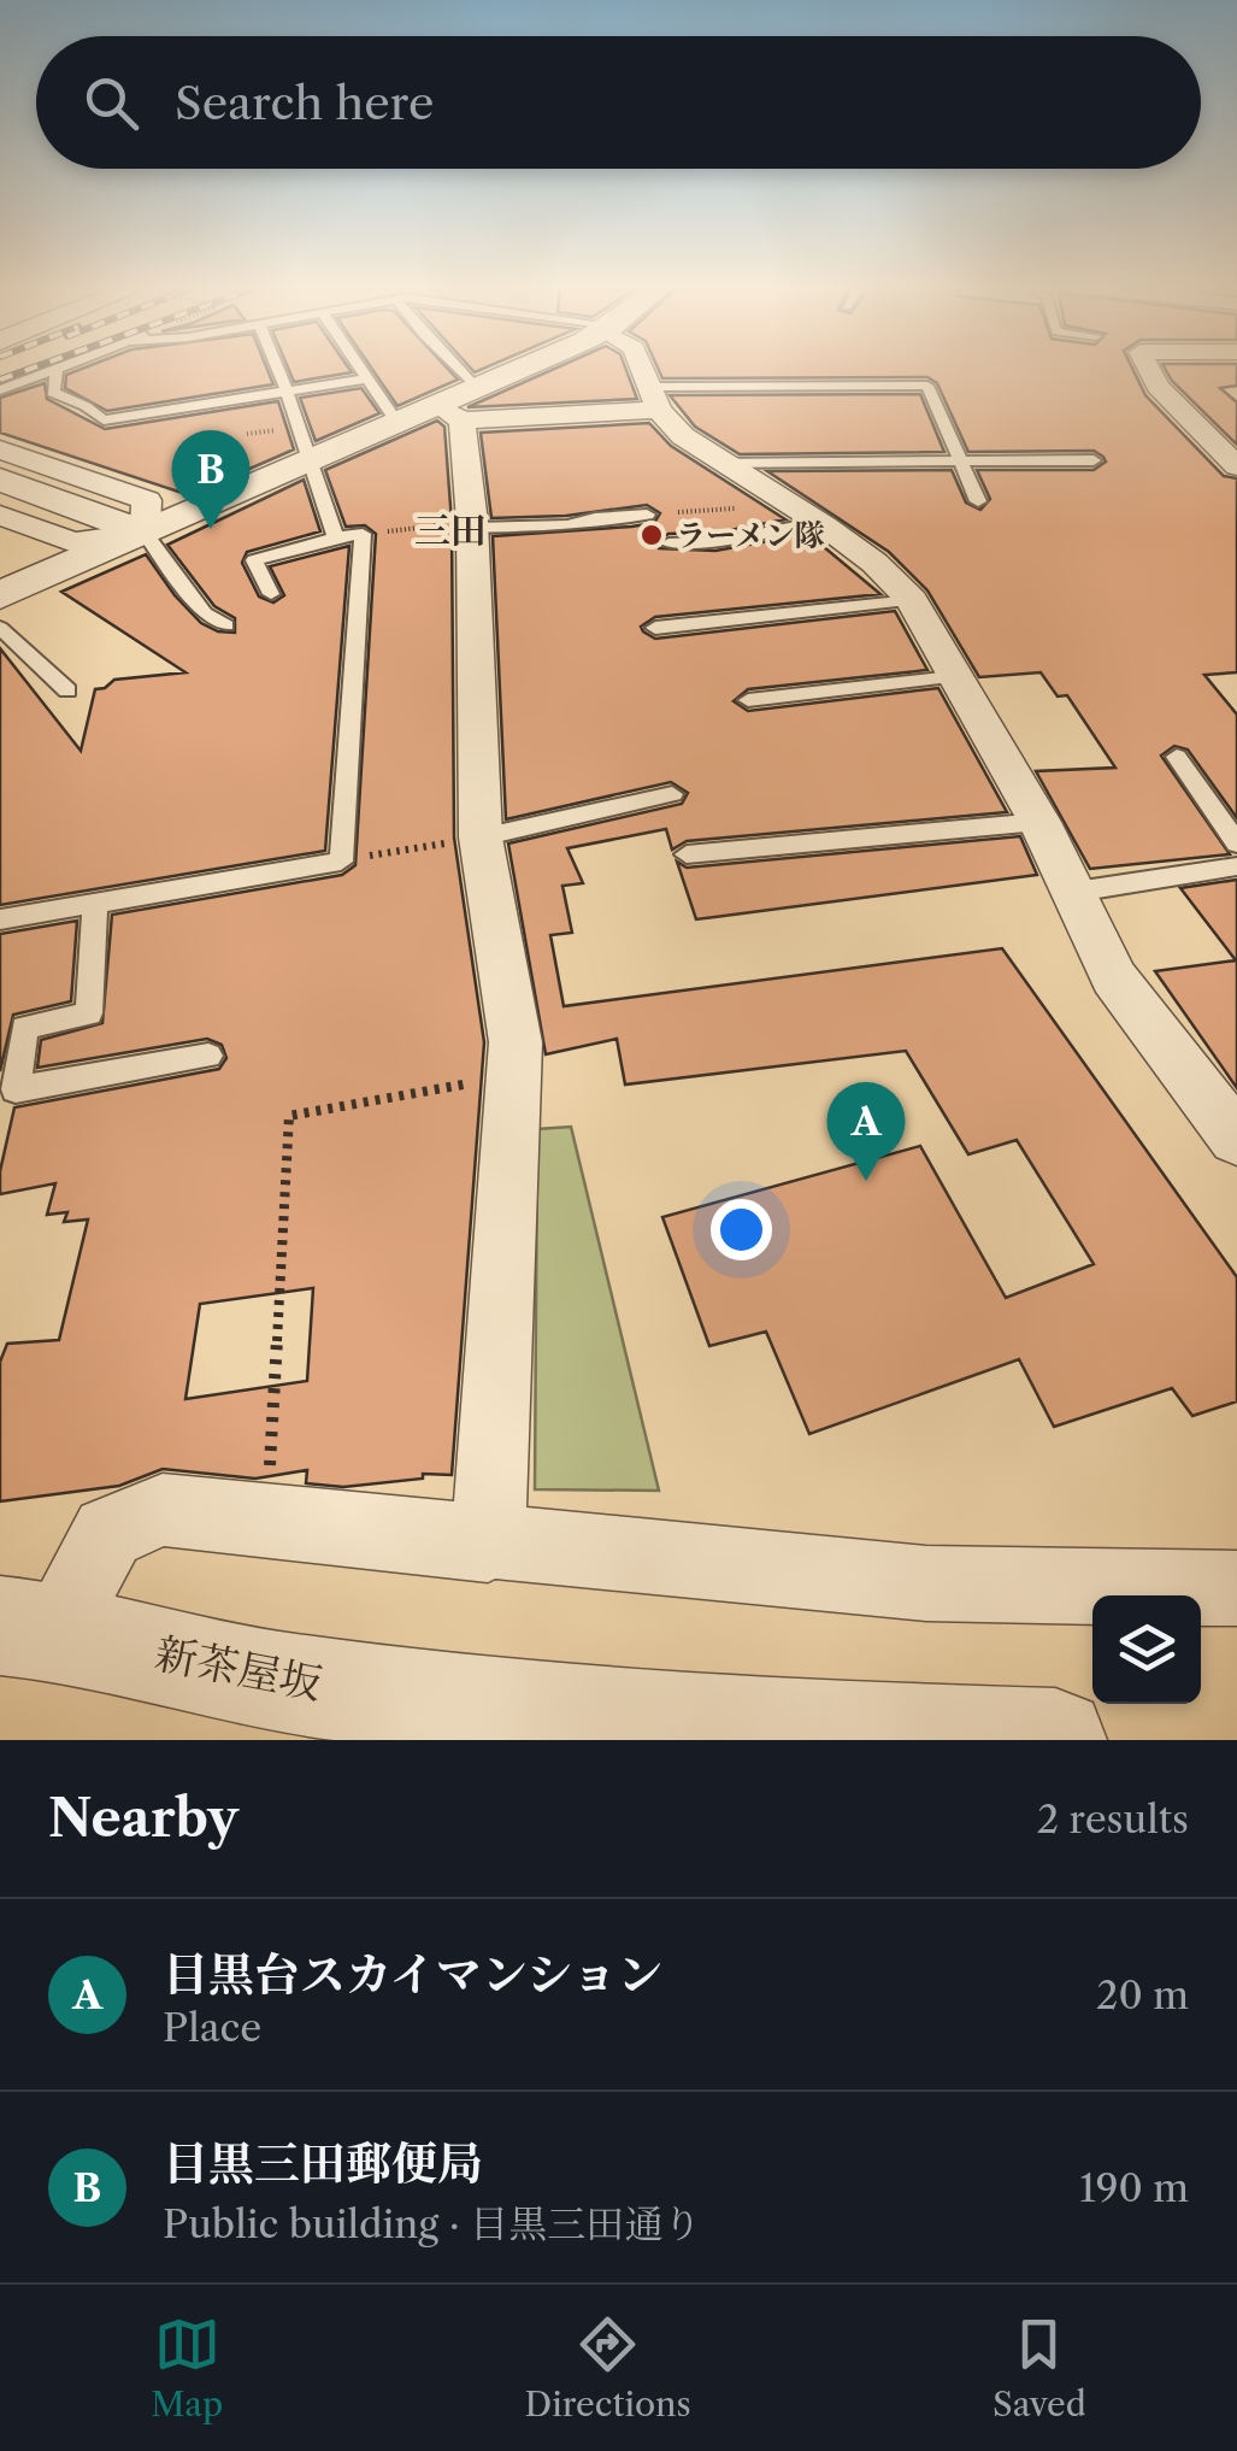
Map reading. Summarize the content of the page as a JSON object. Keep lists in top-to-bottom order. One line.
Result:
{"streets":{"street":["新茶屋坂"]},"districts":["三田"],"places":["ラーメン隊"],"page":{"search":"Search here","pins":["B","A"],"heading":["Nearby","2 results"],"list":[{"mark":"A","name":"目黒台スカイマンション","note":"Place","value":"20 m"},{"mark":"B","name":"目黒三田郵便局","note":"Public building · 目黒三田通り","value":"190 m"}],"nav":["Map","Directions","Saved"]}}
